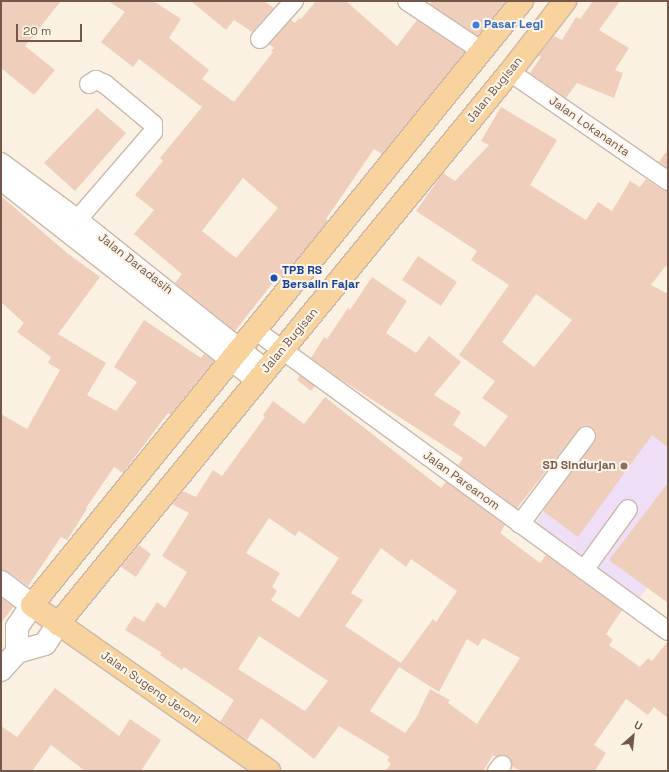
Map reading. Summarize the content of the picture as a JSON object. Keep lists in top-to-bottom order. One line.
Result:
{"streets":{"main road":["Jalan Bugisan","Jalan Sugeng Jeroni"],"street":["Jalan Lokananta","Jalan Daradasih","Jalan Pareanom"]},"crossings":[["Jalan Bugisan","Jalan Lokananta"],["Jalan Bugisan","Jalan Daradasih"],["Jalan Bugisan","Jalan Pareanom"],["Jalan Bugisan","Jalan Sugeng Jeroni"]],"places":["Pasar Legi","TPB RS Bersalin Fajar","SD Sindurjan"],"scale_bar":"20 m","north":"top right"}
